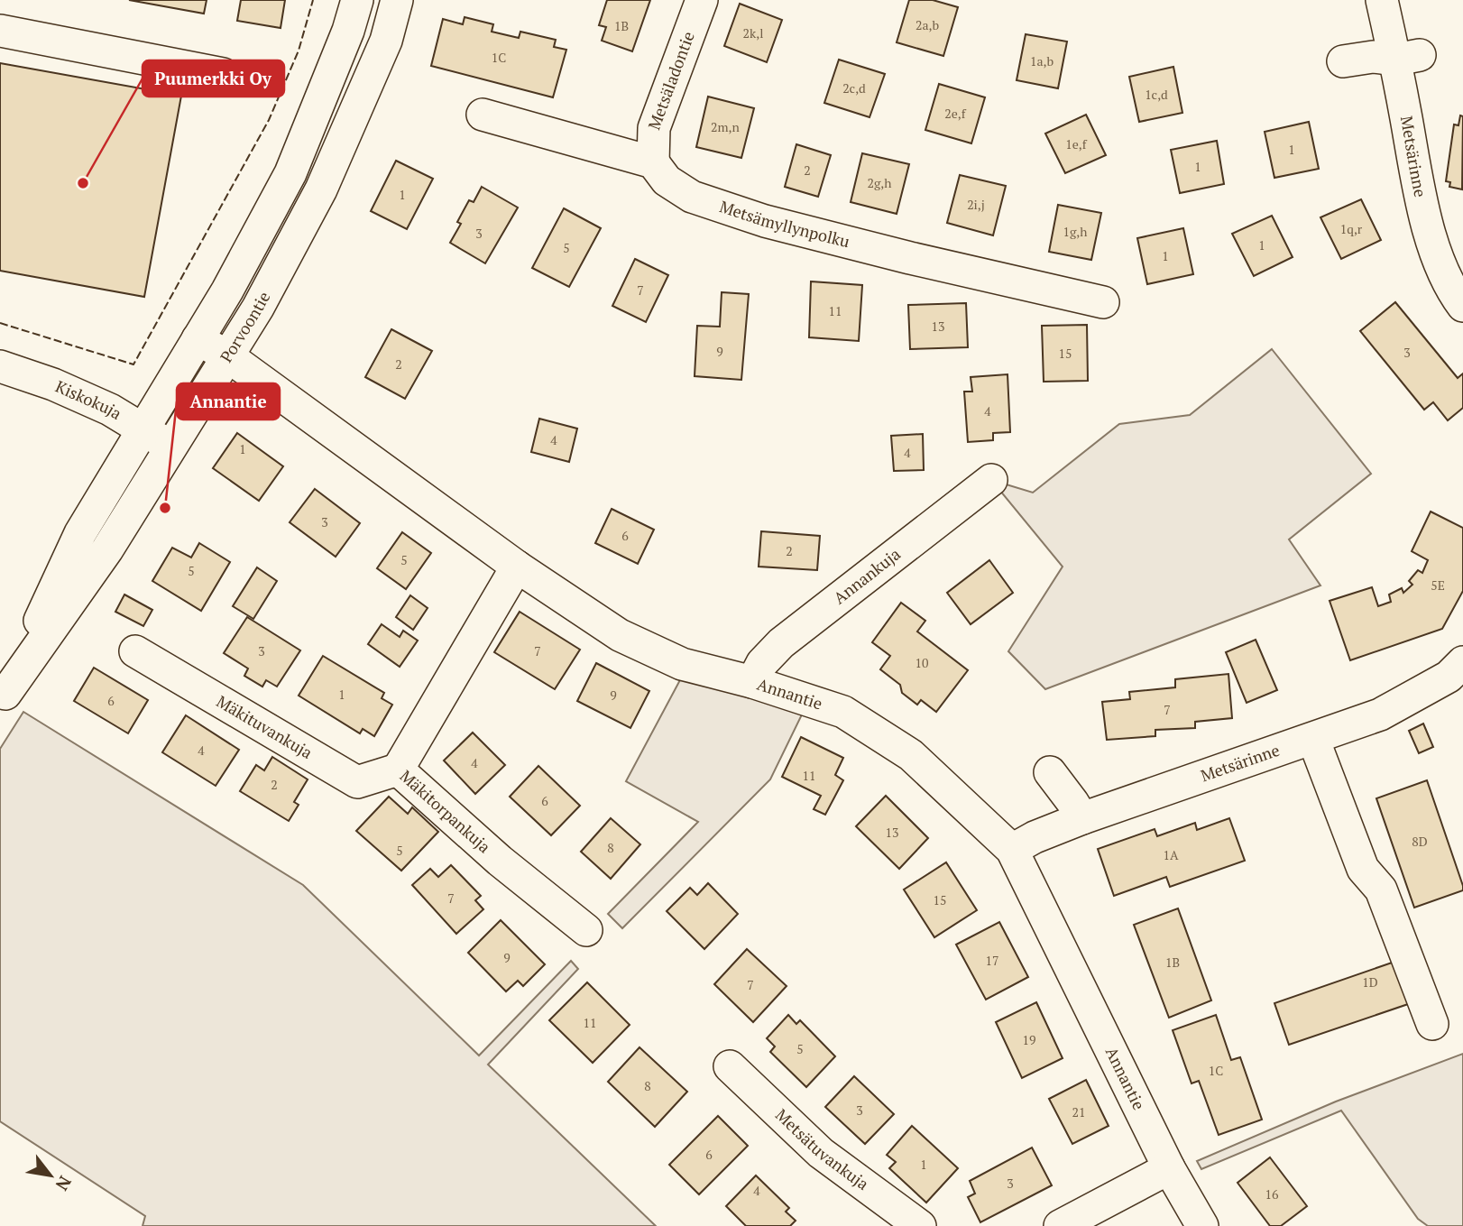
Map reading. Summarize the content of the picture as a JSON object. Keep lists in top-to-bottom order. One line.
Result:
{"streets":{"street":["Metsäladontie","Metsärinne","Metsämyllynpolku","Porvoontie","Kiskokuja","Annankuja","Annantie","Mäkituvankuja","Mäkitorpankuja","Metsätuvankuja"]},"crossings":[["Metsäladontie","Metsämyllynpolku"],["Metsärinne","Annantie"],["Porvoontie","Kiskokuja"],["Porvoontie","Annantie"],["Annankuja","Annantie"],["Annantie","Mäkitorpankuja"],["Mäkituvankuja","Mäkitorpankuja"]],"places":["Puumerkki Oy","Annantie"],"house_numbers":["2a,b","1B","2k,l","1C","1a,b","2c,d","1c,d","2e,f","2m,n","1e,f","1","1","2","2g,h","1","2i,j","1q,r","1g,h","3","1","5","1","7","11","13","9","3","15","2","4","4","1","4","3","6","2","5","5","5E","3","7","10","1","9","6","7","4","4","11","2","6","13","8D","8","5","1A","7","15","9","17","1B","1D","7","11","19","5","1C","8","3","21","6","1","3","4","16"],"north":"bottom right"}
